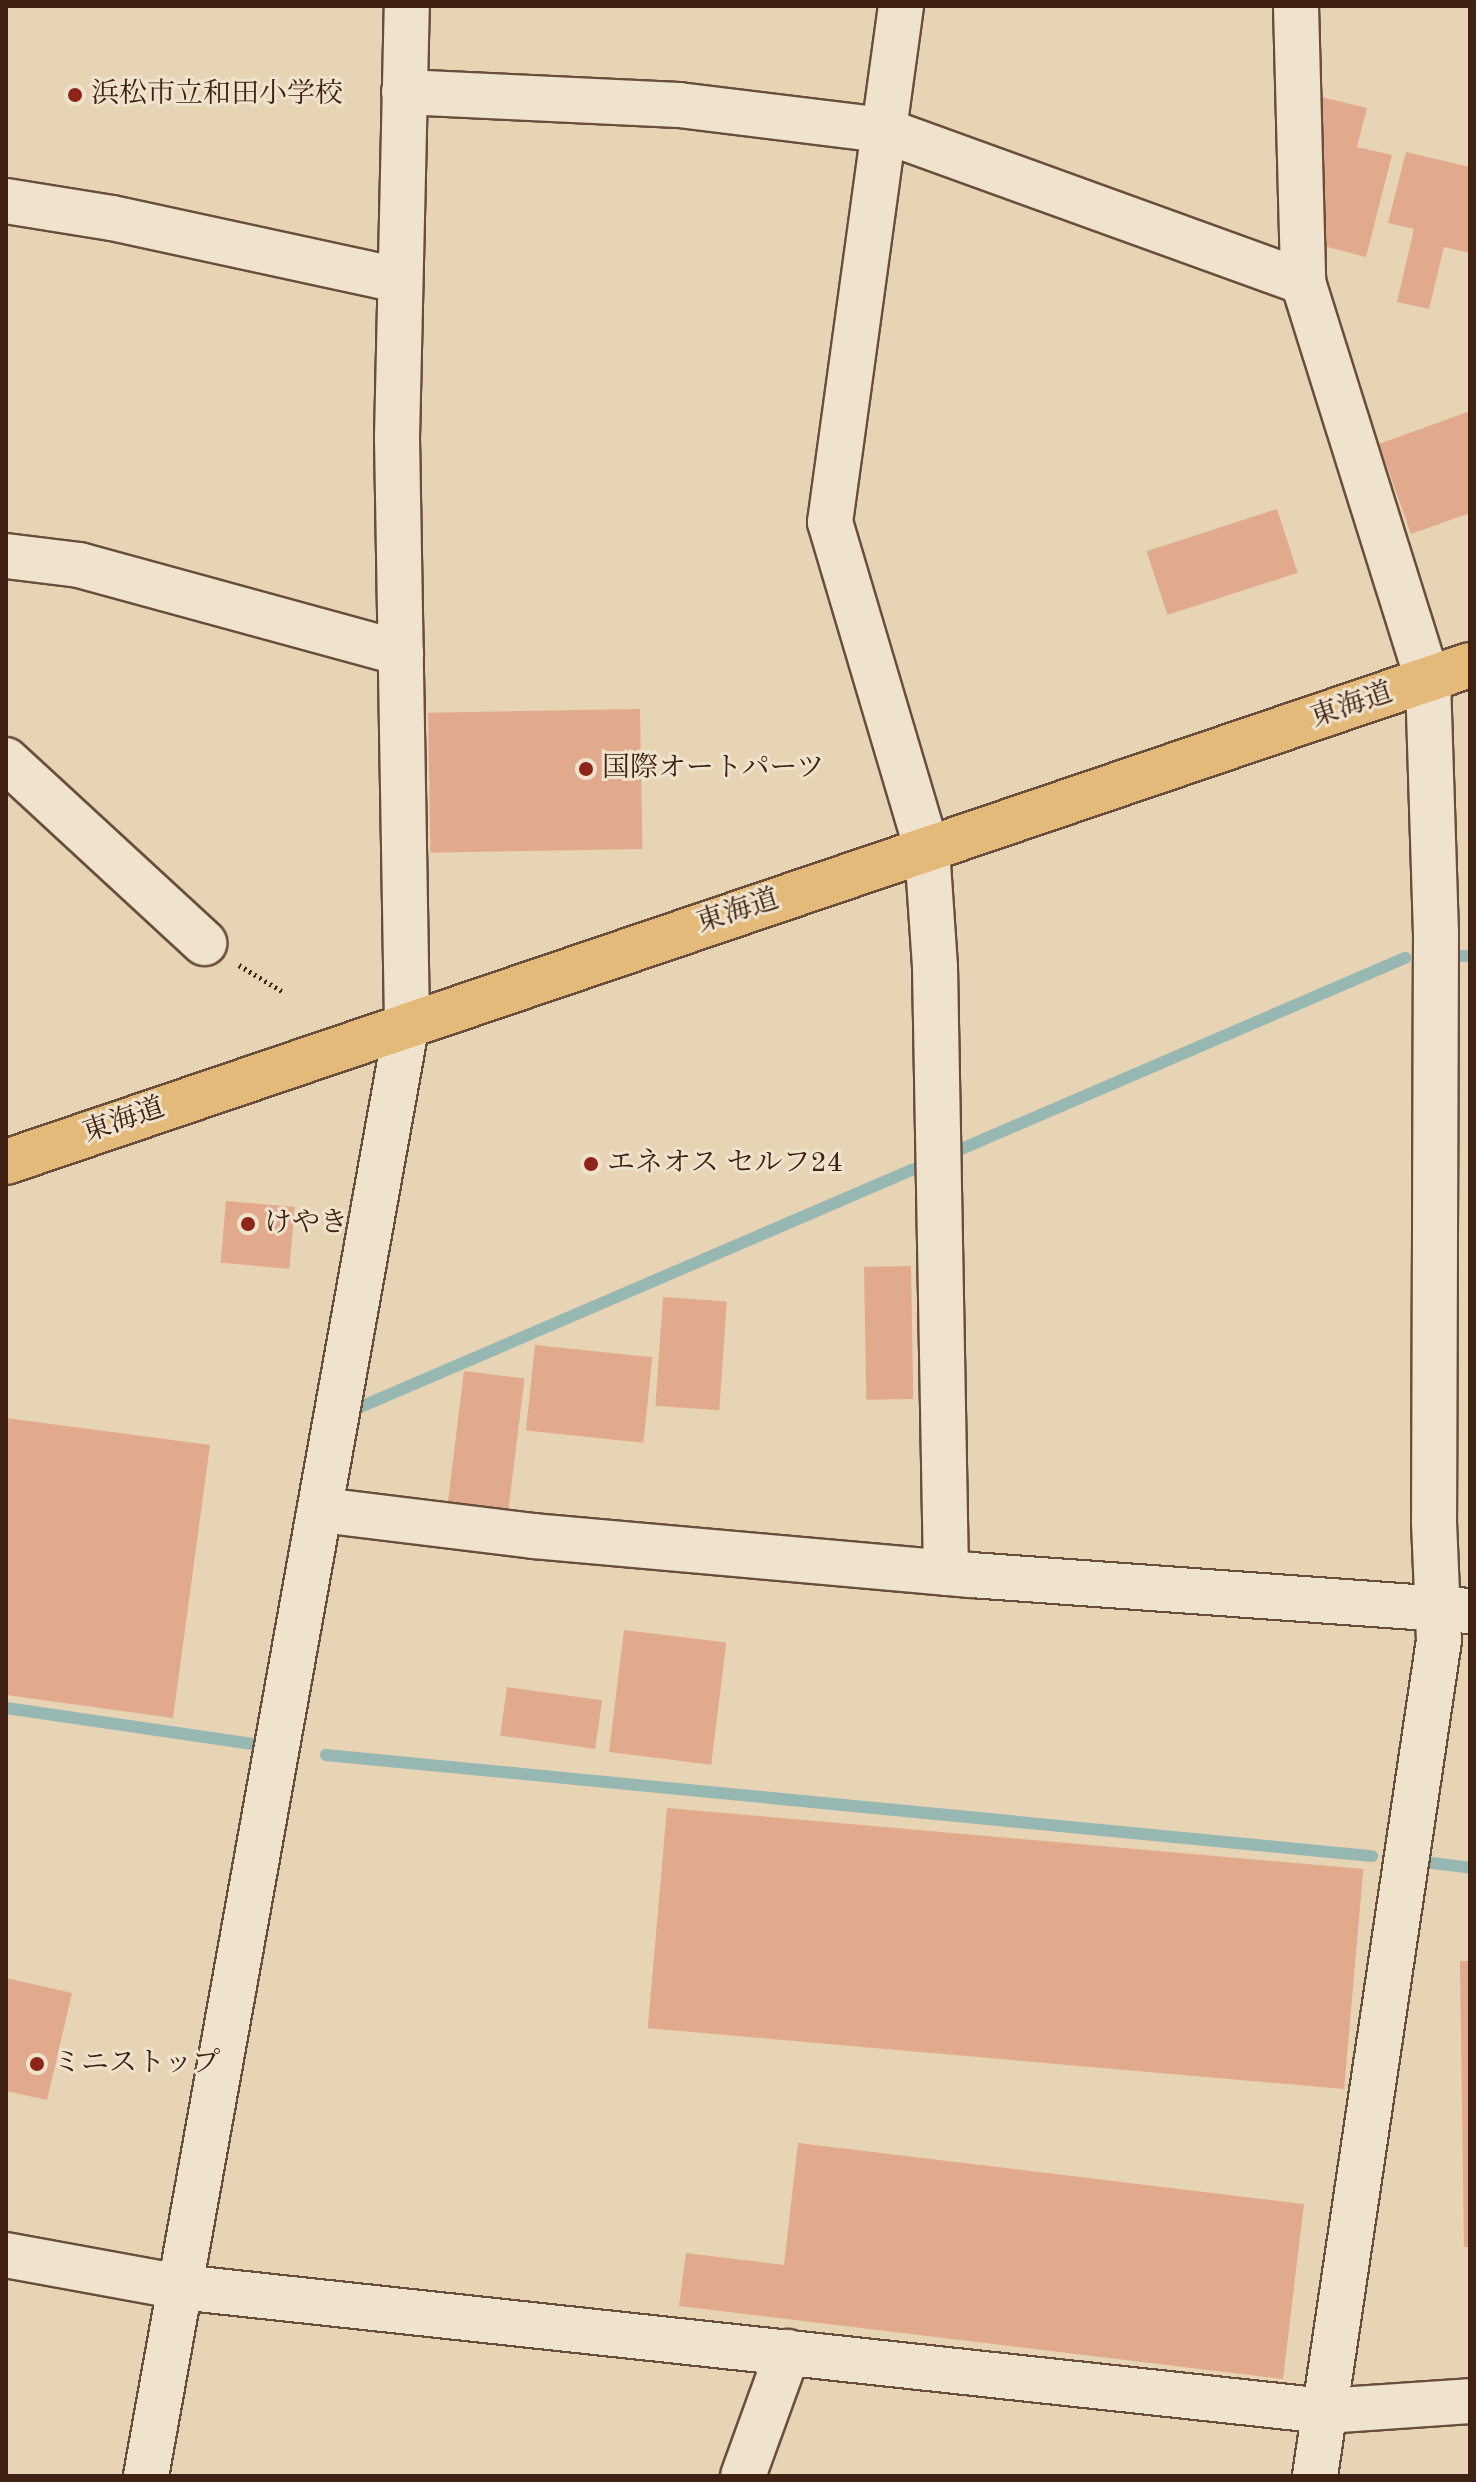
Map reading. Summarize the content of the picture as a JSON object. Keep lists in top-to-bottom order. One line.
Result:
{"streets":{"highway":["東海道"]},"places":["浜松市立和田小学校","国際オートパーツ","エネオス セルフ24","けやき","ミニストップ"]}
